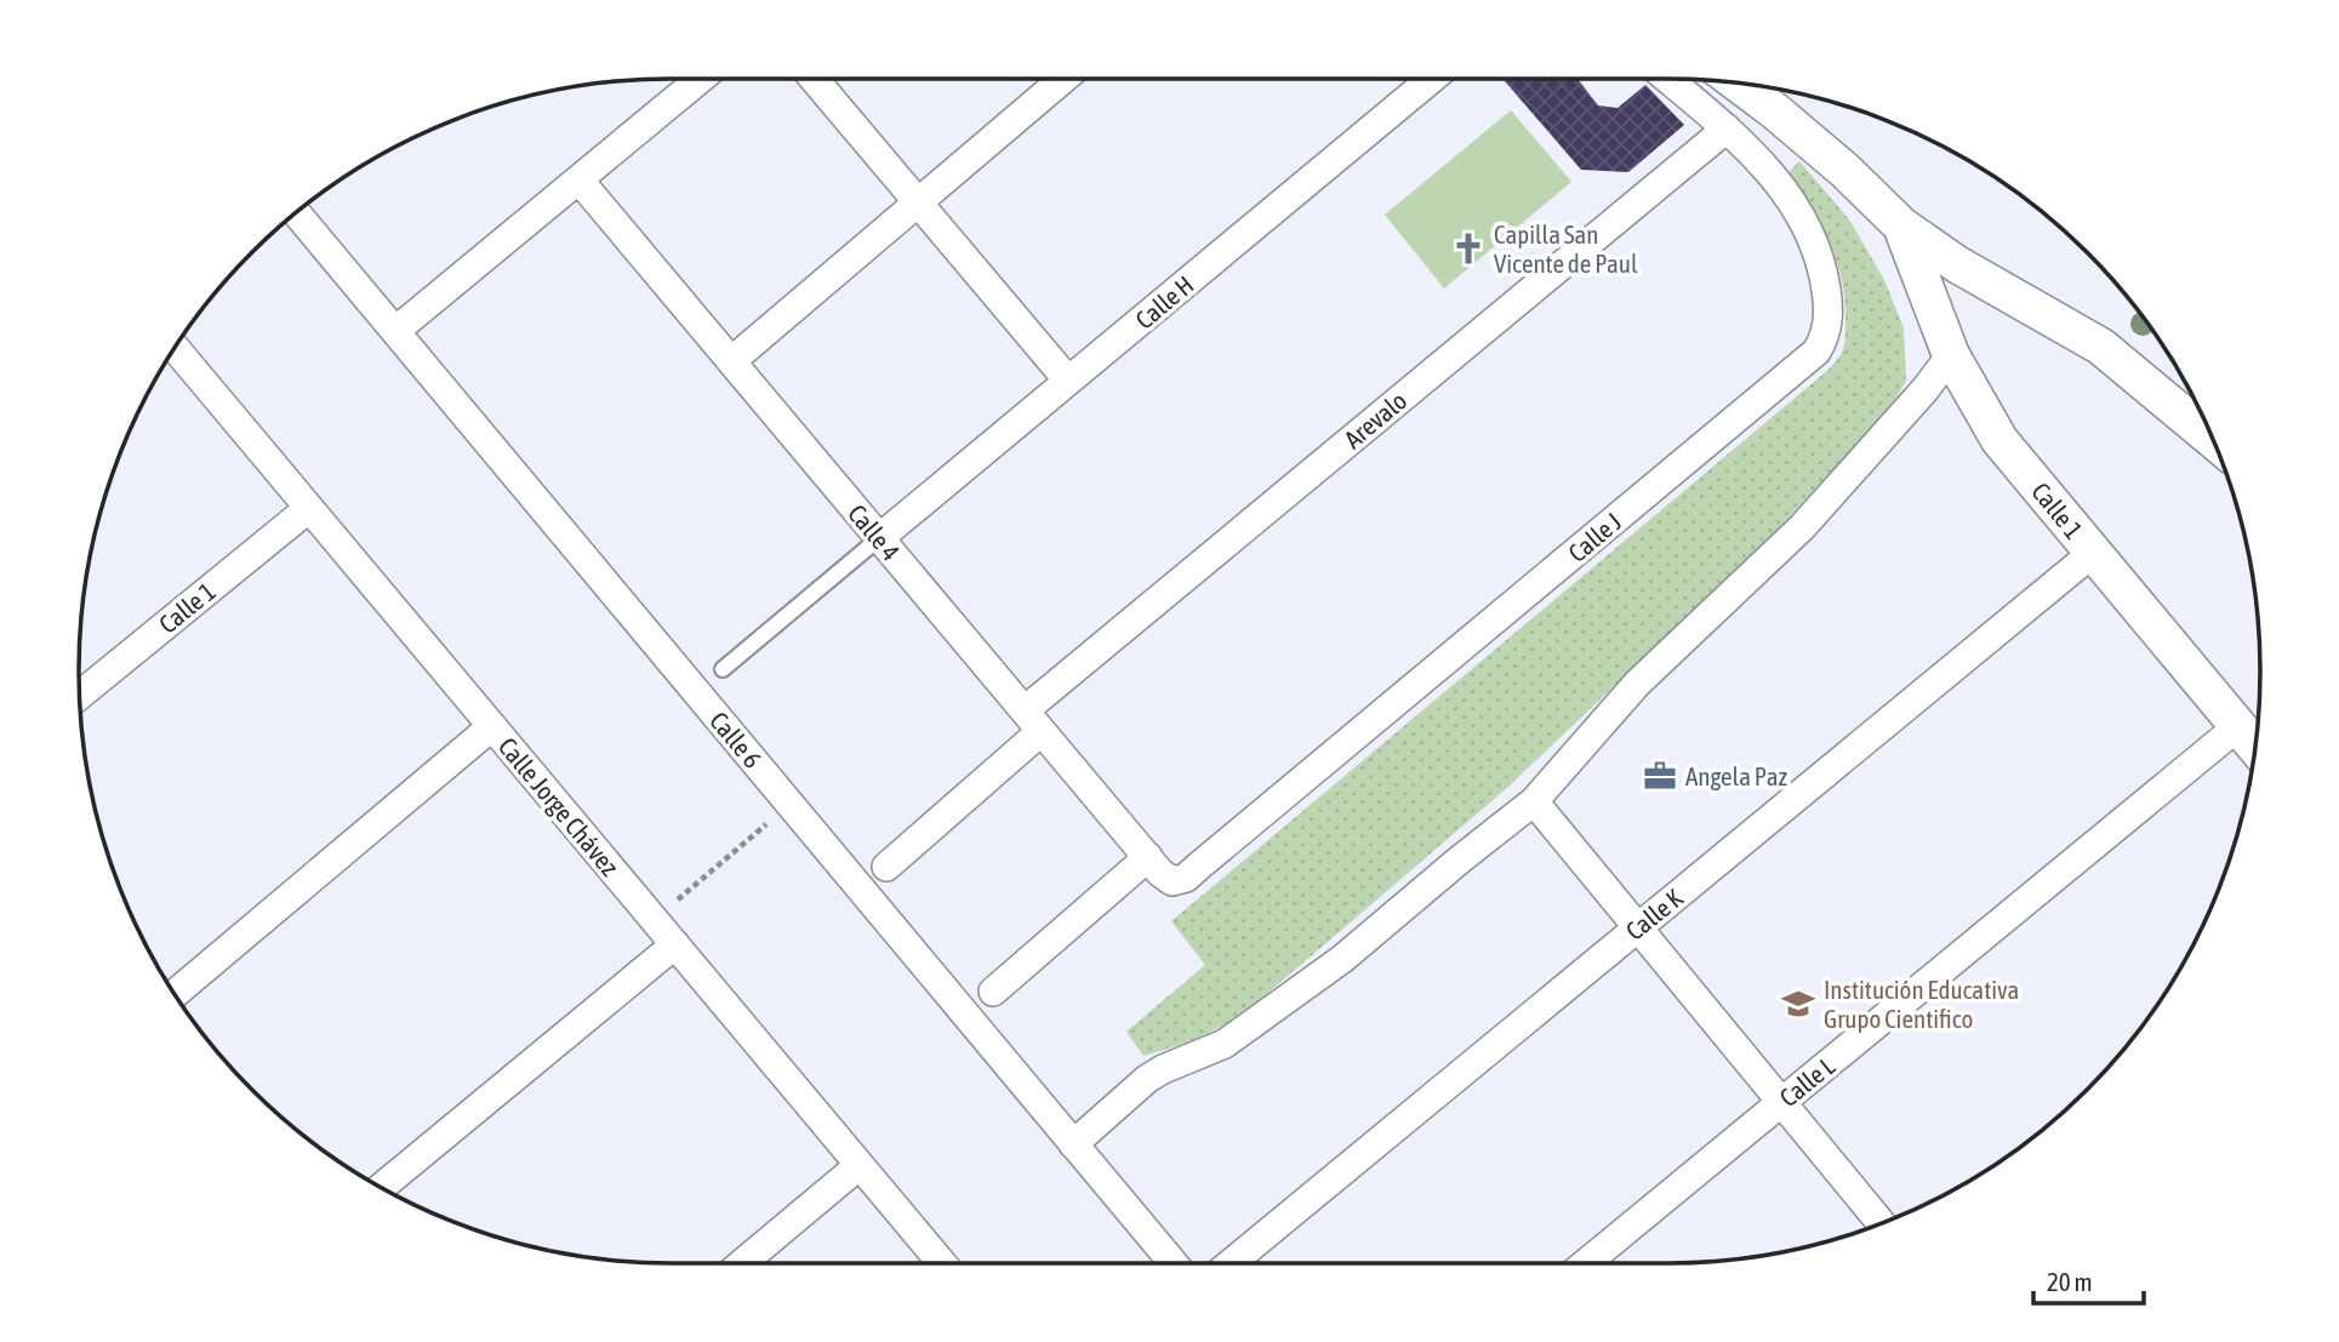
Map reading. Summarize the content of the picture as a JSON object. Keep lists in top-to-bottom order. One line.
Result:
{"streets":{"street":["Calle H","Arevalo","Calle 1","Calle 4","Calle J","Calle 6","Calle Jorge Chávez","Calle K","Calle L"]},"crossings":[["Calle H","Calle 4"],["Arevalo","Calle 4"],["Arevalo","Calle J"],["Calle 1","Calle Jorge Chávez"],["Calle 1","Calle K"],["Calle 1","Calle L"],["Calle 4","Calle J"]],"places":{"church":["Capilla San Vicente de Paul"],"office":["Angela Paz"],"school or university":["Institución Educativa Grupo Cientifico"]},"scale_bar":"20 m"}
